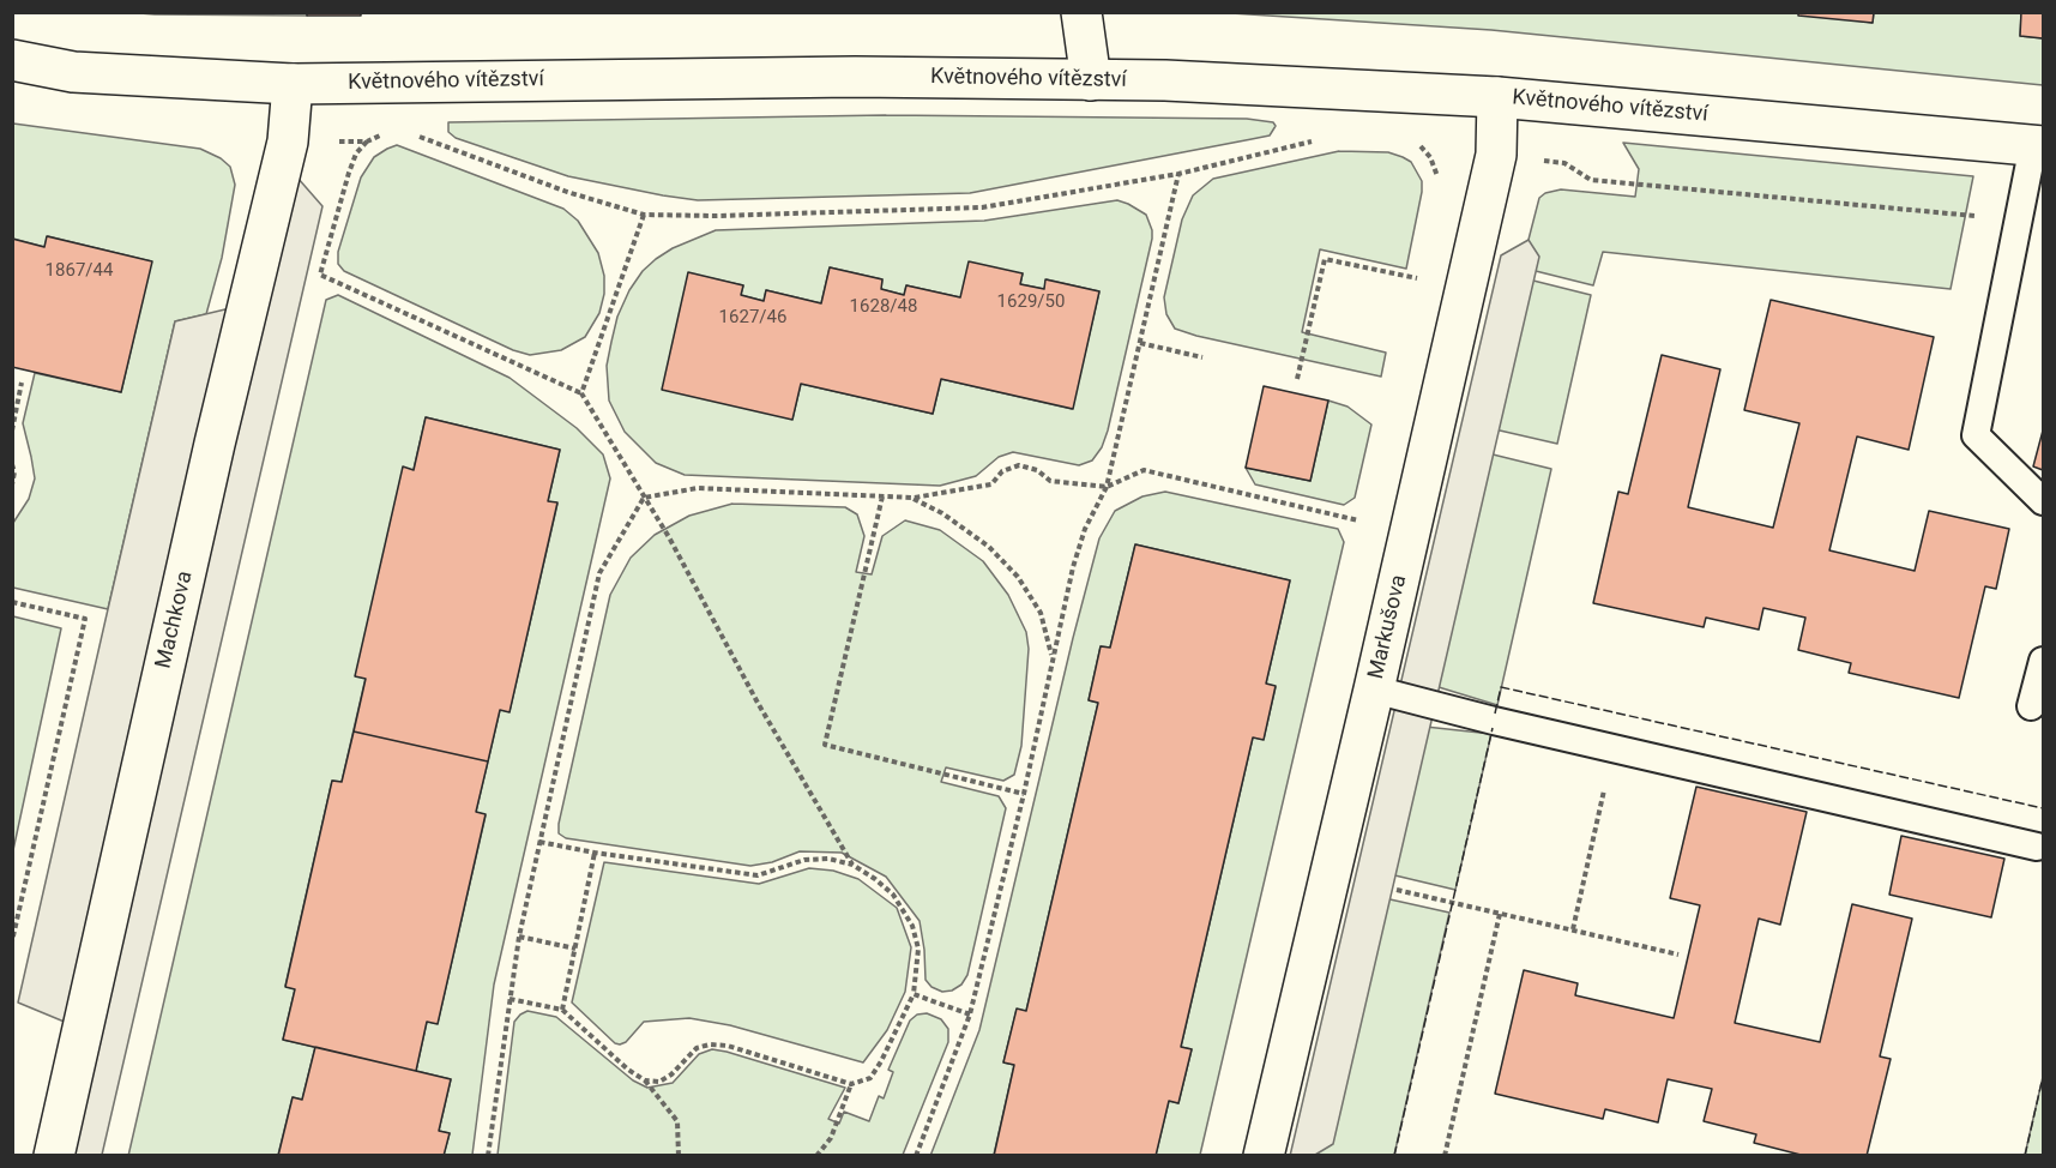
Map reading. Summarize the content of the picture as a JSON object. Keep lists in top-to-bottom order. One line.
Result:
{"streets":{"street":["Květnového vítězství","Machkova","Markušova"]},"crossings":[["Květnového vítězství","Machkova"],["Květnového vítězství","Markušova"]],"house_numbers":["1867/44","1629/50","1628/48","1627/46"]}
